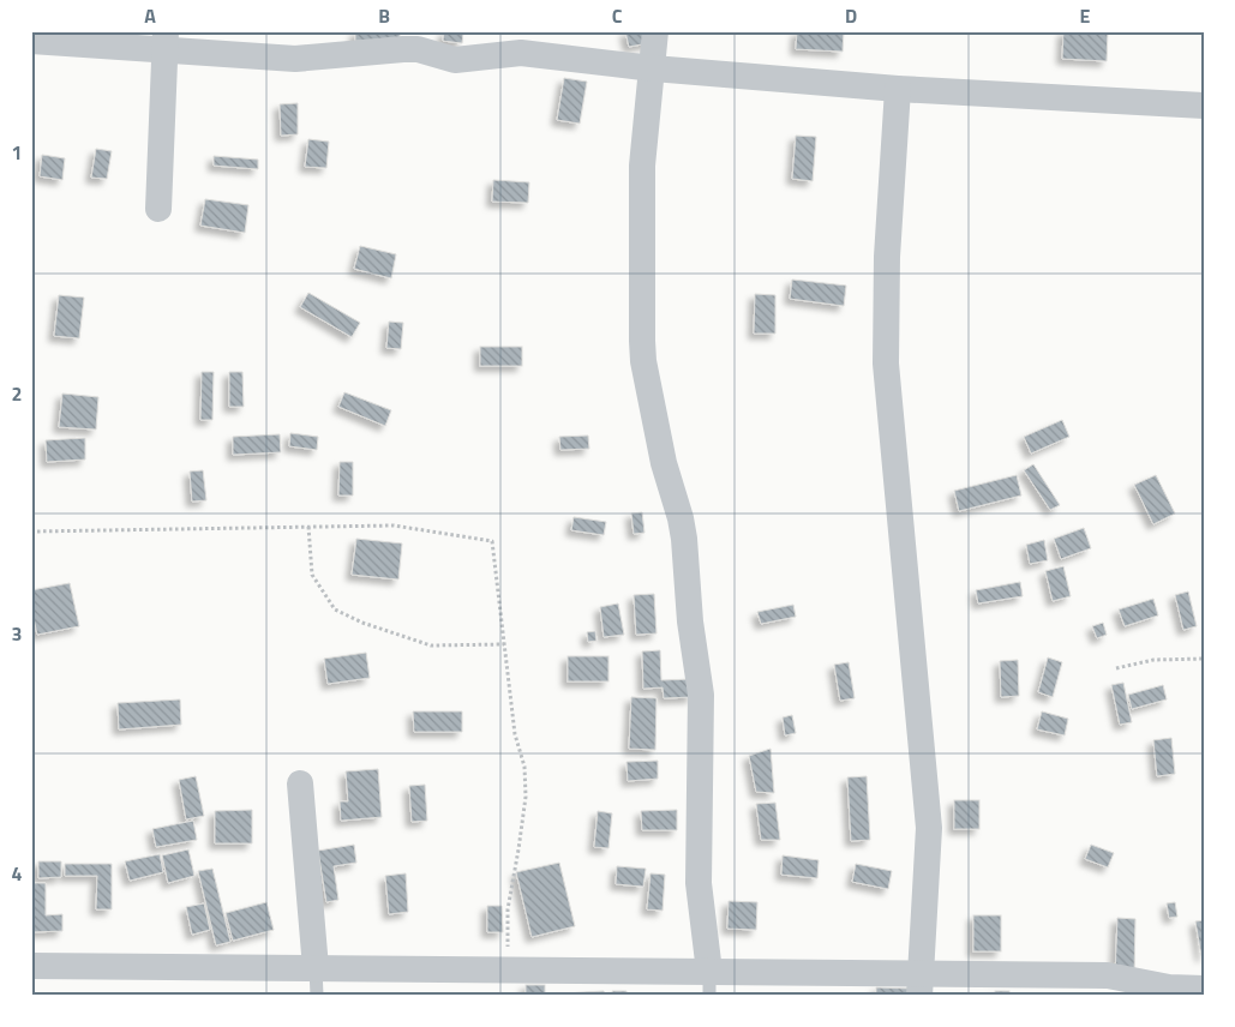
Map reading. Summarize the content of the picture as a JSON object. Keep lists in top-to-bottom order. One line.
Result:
{"grid":{"columns":["A","B","C","D","E"],"rows":["1","2","3","4"]}}
